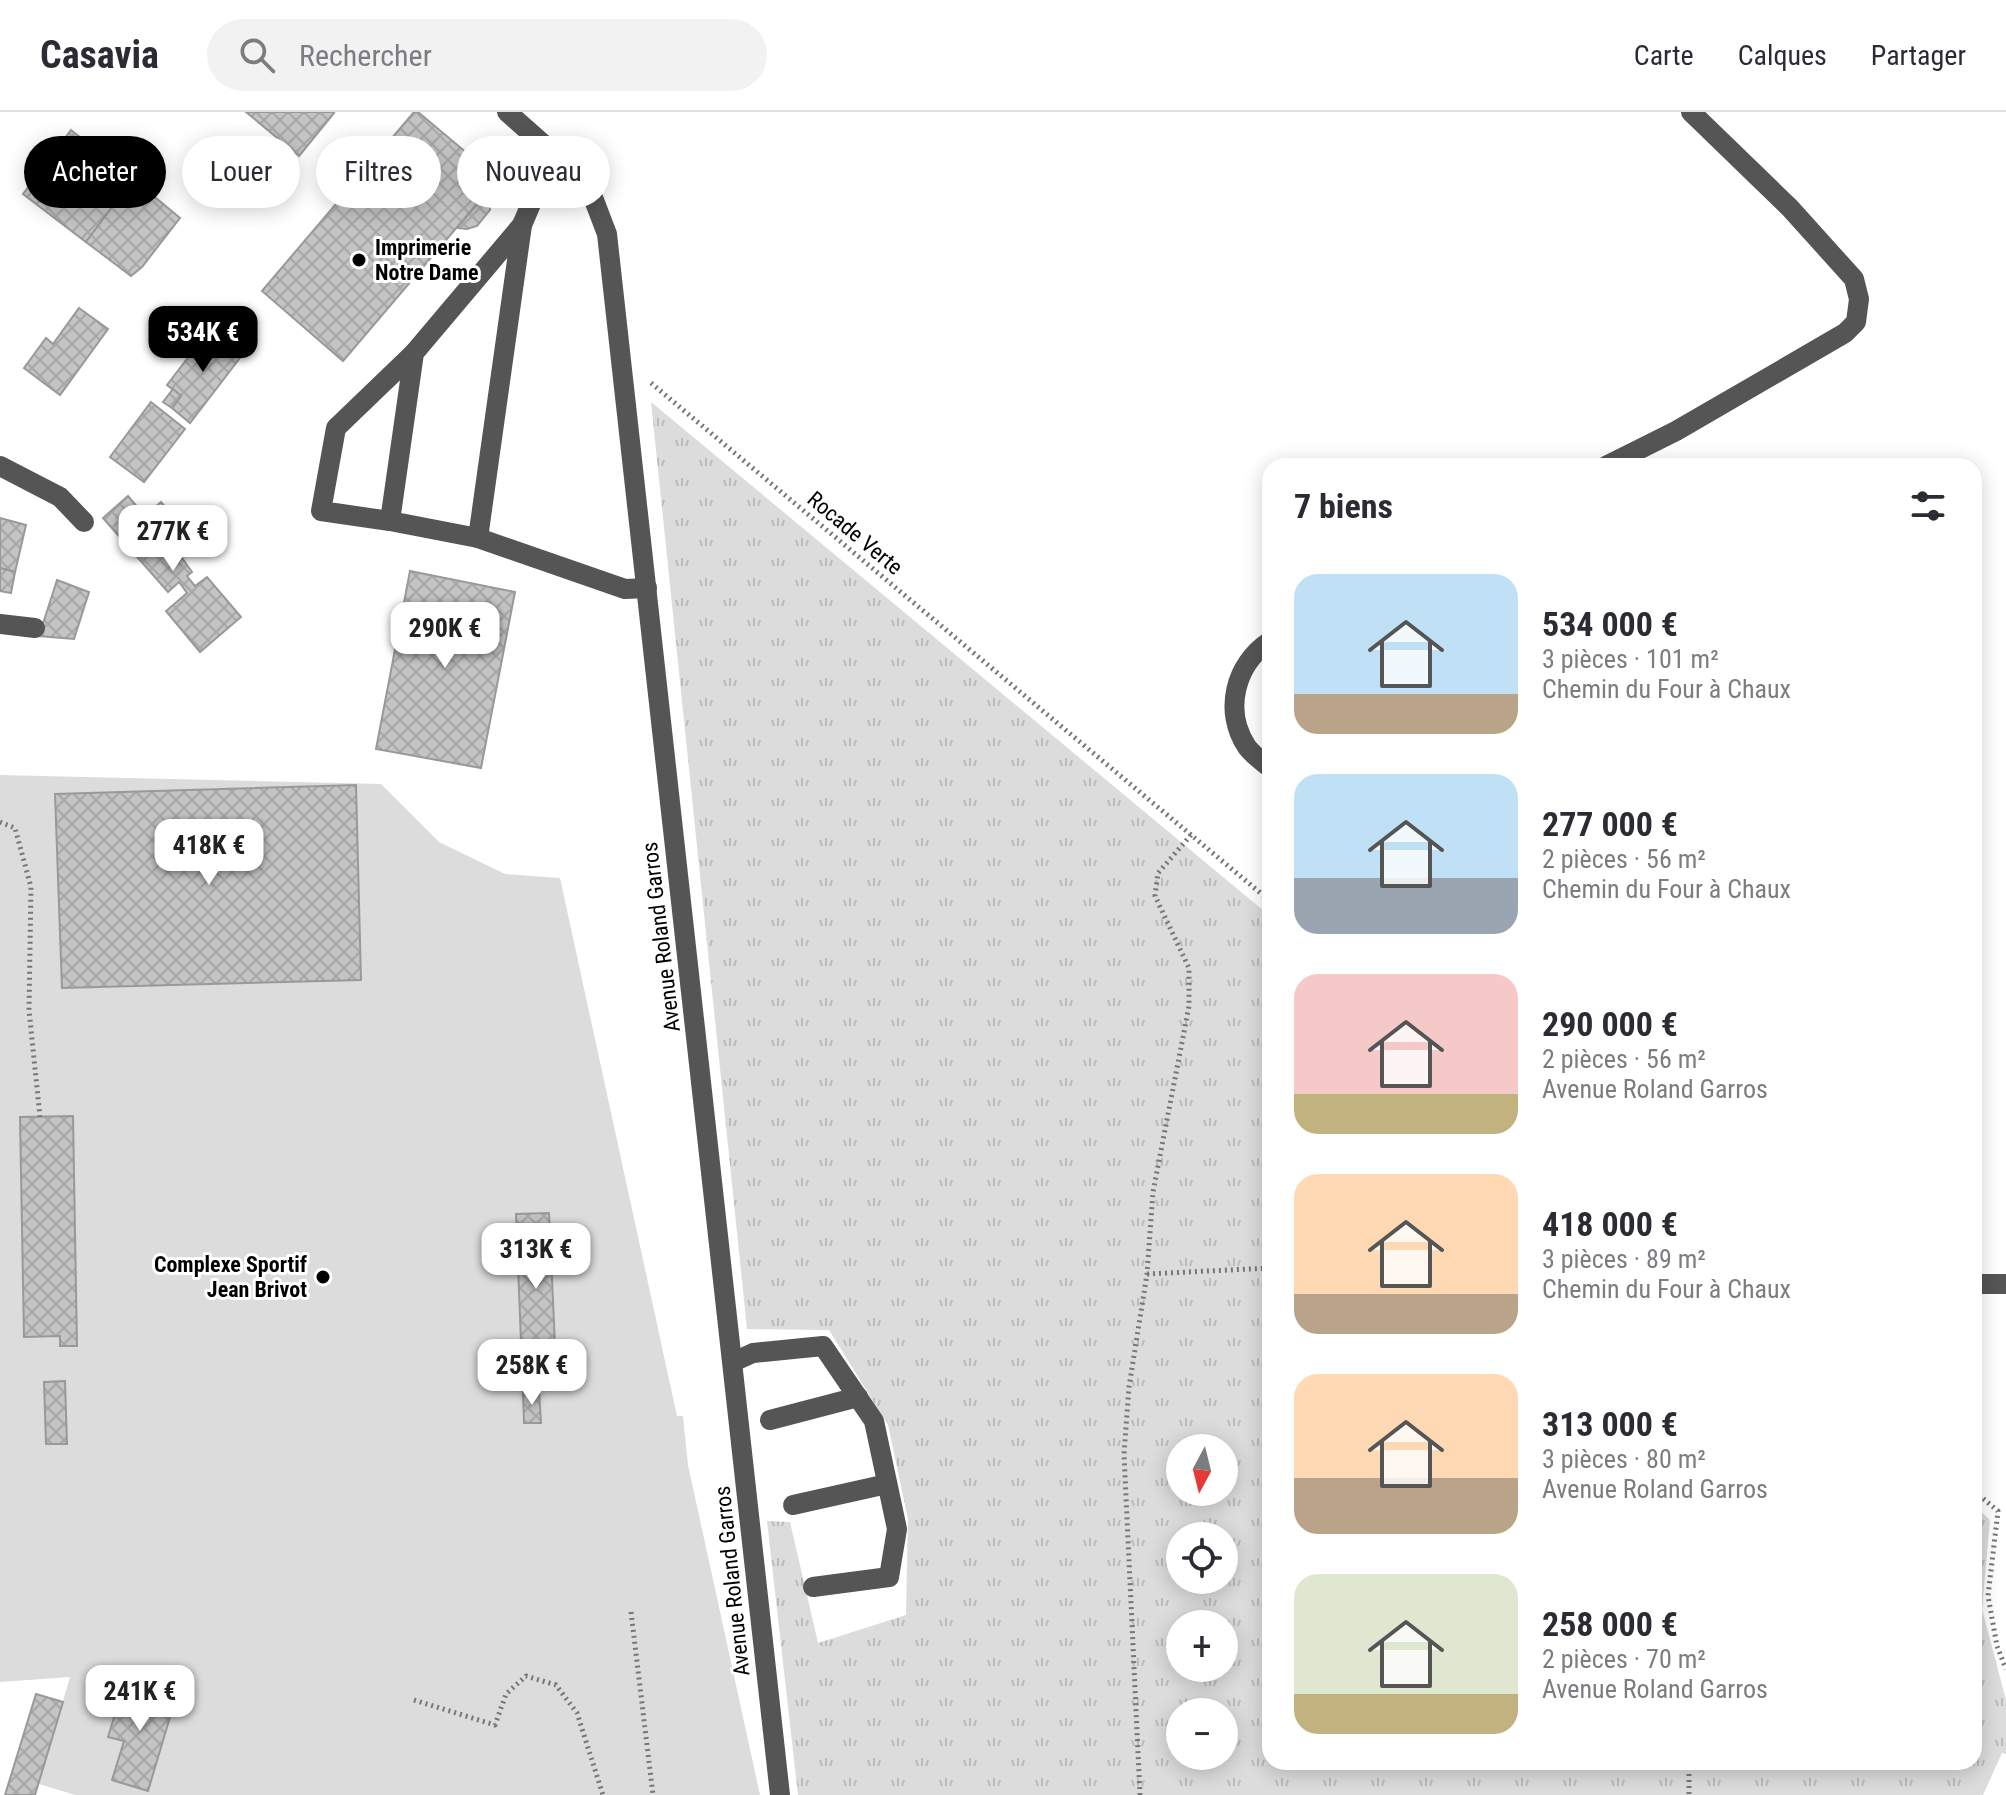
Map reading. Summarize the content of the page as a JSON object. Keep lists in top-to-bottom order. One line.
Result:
{"streets":{"street":["Avenue Roland Garros"],"path":["Rocade Verte"]},"places":["Imprimerie Notre Dame","Complexe Sportif Jean Brivot"],"north":"bottom","page":{"header":"Casavia","search":"Rechercher","nav":["Carte","Calques","Partager"],"chip":["Acheter","Louer","Filtres","Nouveau"],"price":["534K €","277K €","290K €","418K €","313K €","258K €","241K €"],"heading":"7 biens","list":[{"name":"534 000 €","note":"3 pièces · 101 m² · Chemin du Four à Chaux"},{"name":"277 000 €","note":"2 pièces · 56 m² · Chemin du Four à Chaux"},{"name":"290 000 €","note":"2 pièces · 56 m² · Avenue Roland Garros"},{"name":"418 000 €","note":"3 pièces · 89 m² · Chemin du Four à Chaux"},{"name":"313 000 €","note":"3 pièces · 80 m² · Avenue Roland Garros"},{"name":"258 000 €","note":"2 pièces · 70 m² · Avenue Roland Garros"}],"map_buttons":["+","−"]}}
